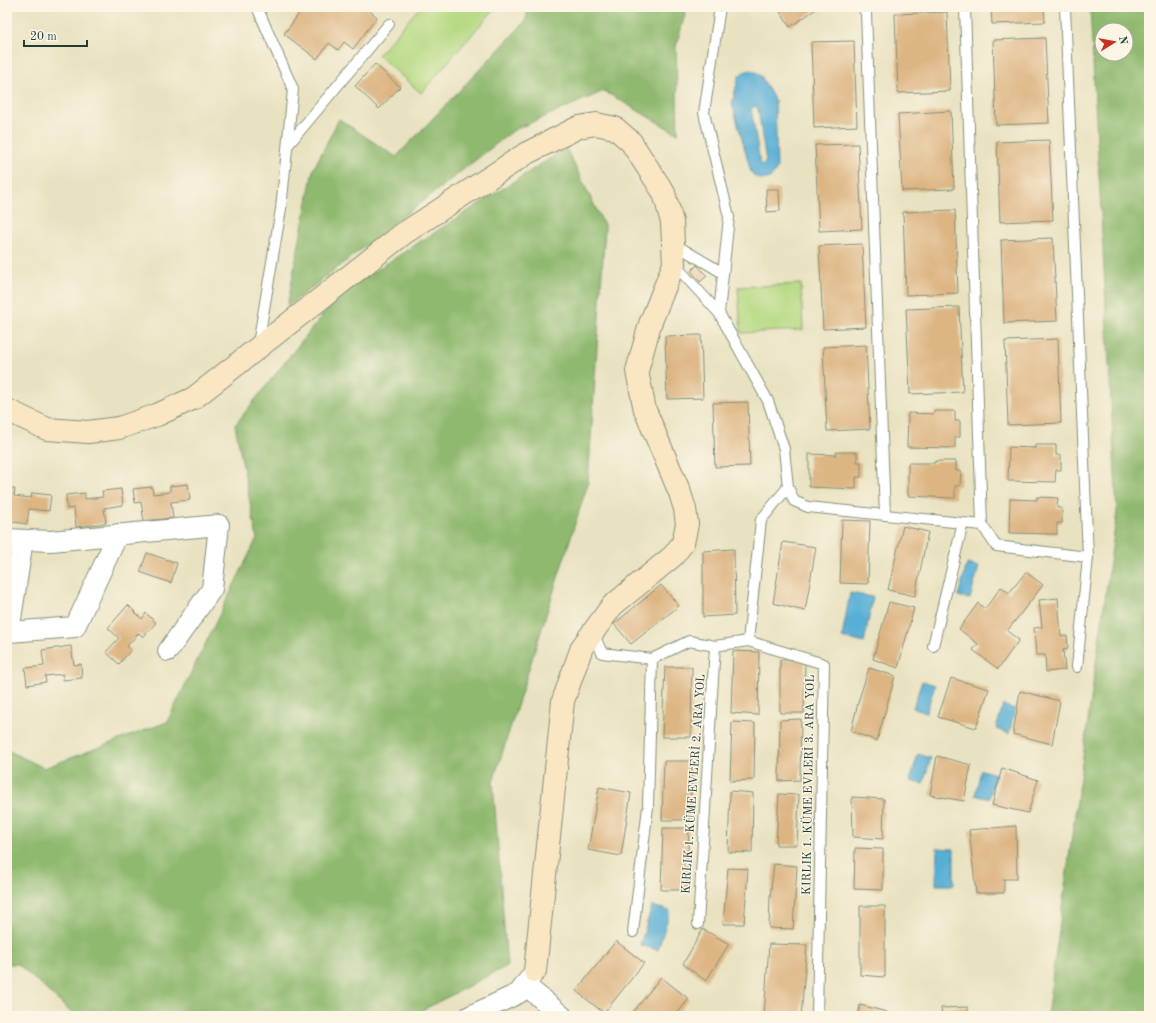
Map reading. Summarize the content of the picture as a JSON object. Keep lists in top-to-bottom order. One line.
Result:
{"streets":{"lane":["KIRLIK 1. KÜME EVLERİ 2. ARA YOL","KIRLIK 1. KÜME EVLERİ 3. ARA YOL"]},"crossings":[["KIRLIK 1. KÜME EVLERİ 2. ARA YOL","KIRLIK 1. KÜME EVLERİ 3. ARA YOL"]],"scale_bar":"20 m","north":"right"}
